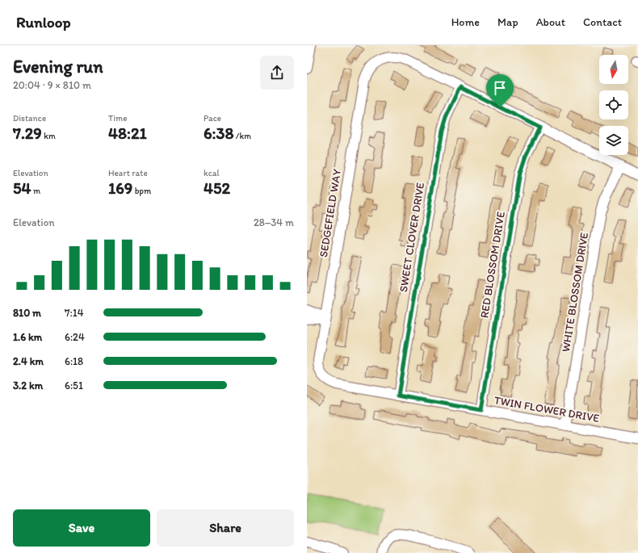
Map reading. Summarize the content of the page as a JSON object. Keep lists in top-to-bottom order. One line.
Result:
{"streets":{"street":["SEDGEFIELD WAY","SWEET CLOVER DRIVE","RED BLOSSOM DRIVE","WHITE BLOSSOM DRIVE","TWIN FLOWER DRIVE"]},"crossings":[["SEDGEFIELD WAY","SWEET CLOVER DRIVE"],["SEDGEFIELD WAY","TWIN FLOWER DRIVE"],["SWEET CLOVER DRIVE","TWIN FLOWER DRIVE"],["RED BLOSSOM DRIVE","TWIN FLOWER DRIVE"],["WHITE BLOSSOM DRIVE","TWIN FLOWER DRIVE"]],"north":"bottom","page":{"header":"Runloop","nav":["Home","Map","About","Contact"],"heading":["Evening run","20:04 · 9 × 810 m"],"stats":[["Distance","7.29 km"],["Time","48:21"],["Pace","6:38 /km"],["Elevation","54 m"],["Heart rate","169 bpm"],["kcal","452"]],"chart":["Elevation","28–34 m"],"list":[{"name":"810 m","note":"7:14"},{"name":"1.6 km","note":"6:24"},{"name":"2.4 km","note":"6:18"},{"name":"3.2 km","note":"6:51"}],"buttons":["Save","Share"]}}
